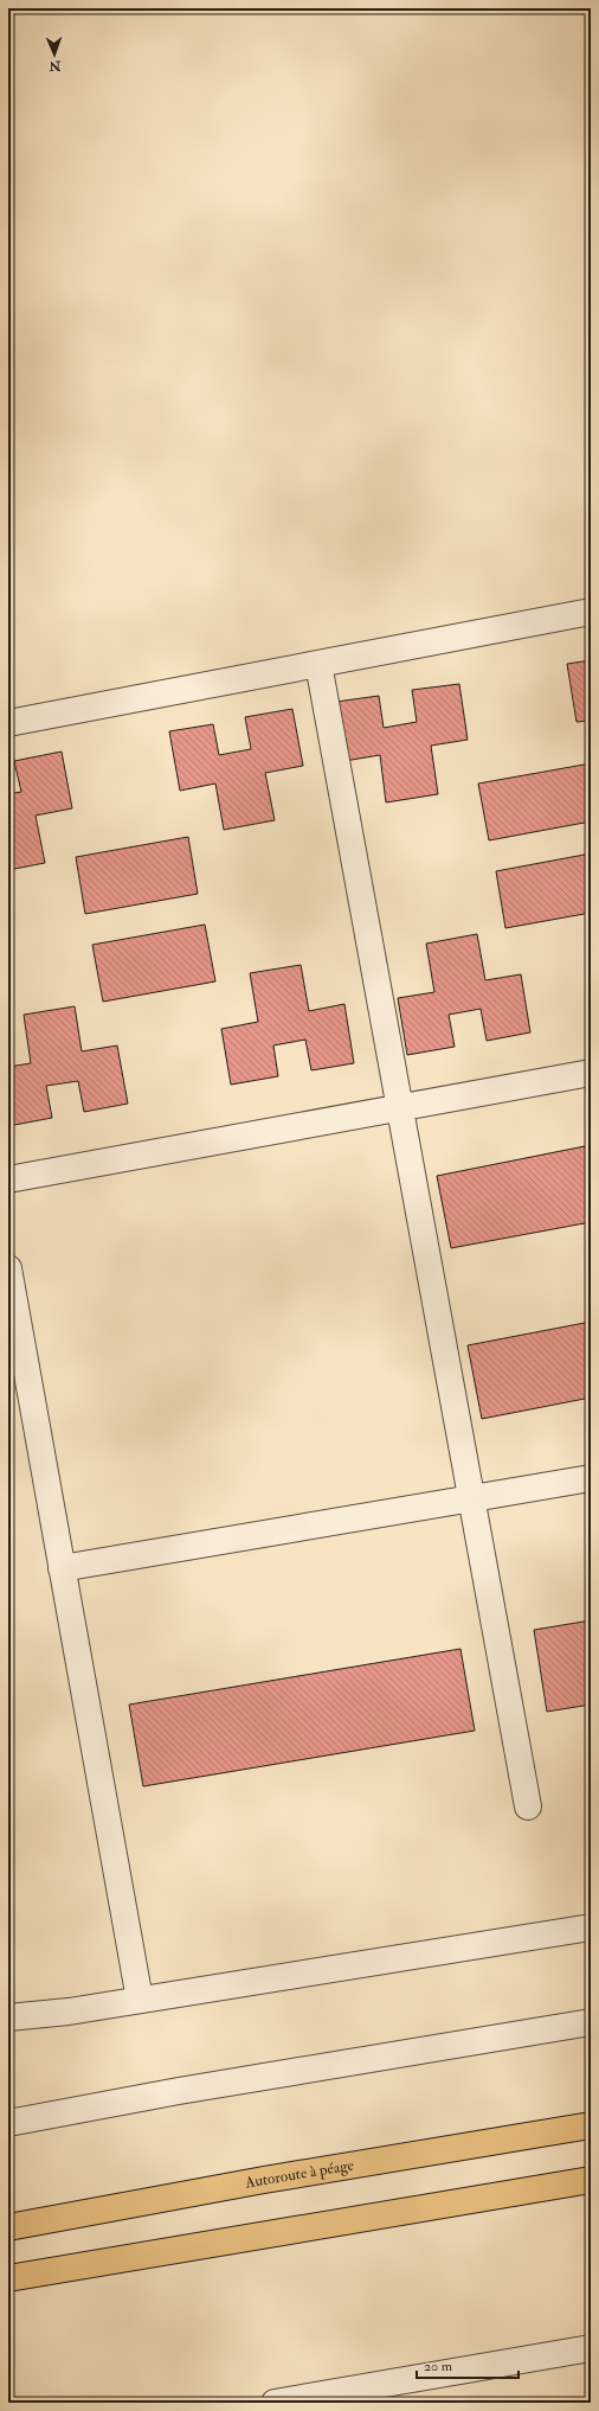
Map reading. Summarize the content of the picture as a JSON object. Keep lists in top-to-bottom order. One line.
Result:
{"streets":{"highway":["Autoroute à péage"]},"scale_bar":"20 m","north":"bottom"}
